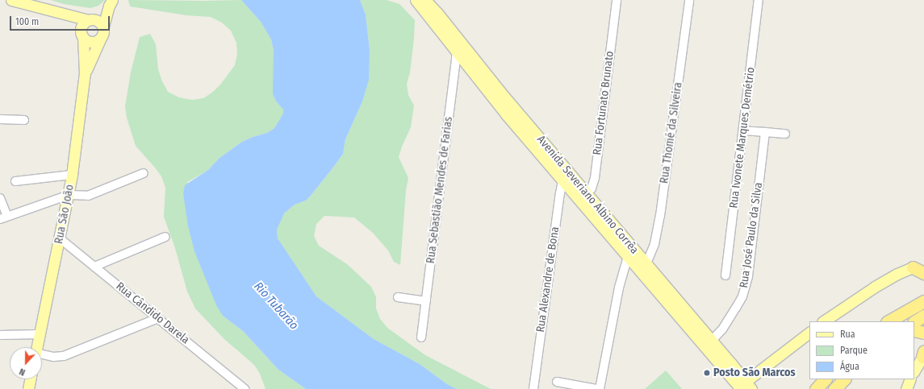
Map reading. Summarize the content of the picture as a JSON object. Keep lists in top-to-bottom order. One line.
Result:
{"streets":{"main road":["Avenida Severiano Albino Corrêa","Rua São João"],"street":["Rua Fortunato Brunato","Rua Thomé da Silveira","Rua Ivonete Marques Demétrio","Rua Sebastião Mendes de Farias","Rua José Paulo da Silva","Rua Alexandre de Bona","Rua Cândido Darela"]},"crossings":[["Rua Fortunato Brunato","Avenida Severiano Albino Corrêa"],["Rua Thomé da Silveira","Avenida Severiano Albino Corrêa"],["Rua Sebastião Mendes de Farias","Avenida Severiano Albino Corrêa"],["Avenida Severiano Albino Corrêa","Rua José Paulo da Silva"],["Avenida Severiano Albino Corrêa","Rua Alexandre de Bona"],["Rua São João","Rua Cândido Darela"]],"water":["Rio Tubarão"],"places":["Posto São Marcos"],"legend":["Rua","Parque","Água"],"scale_bar":"100 m","north":"bottom"}
